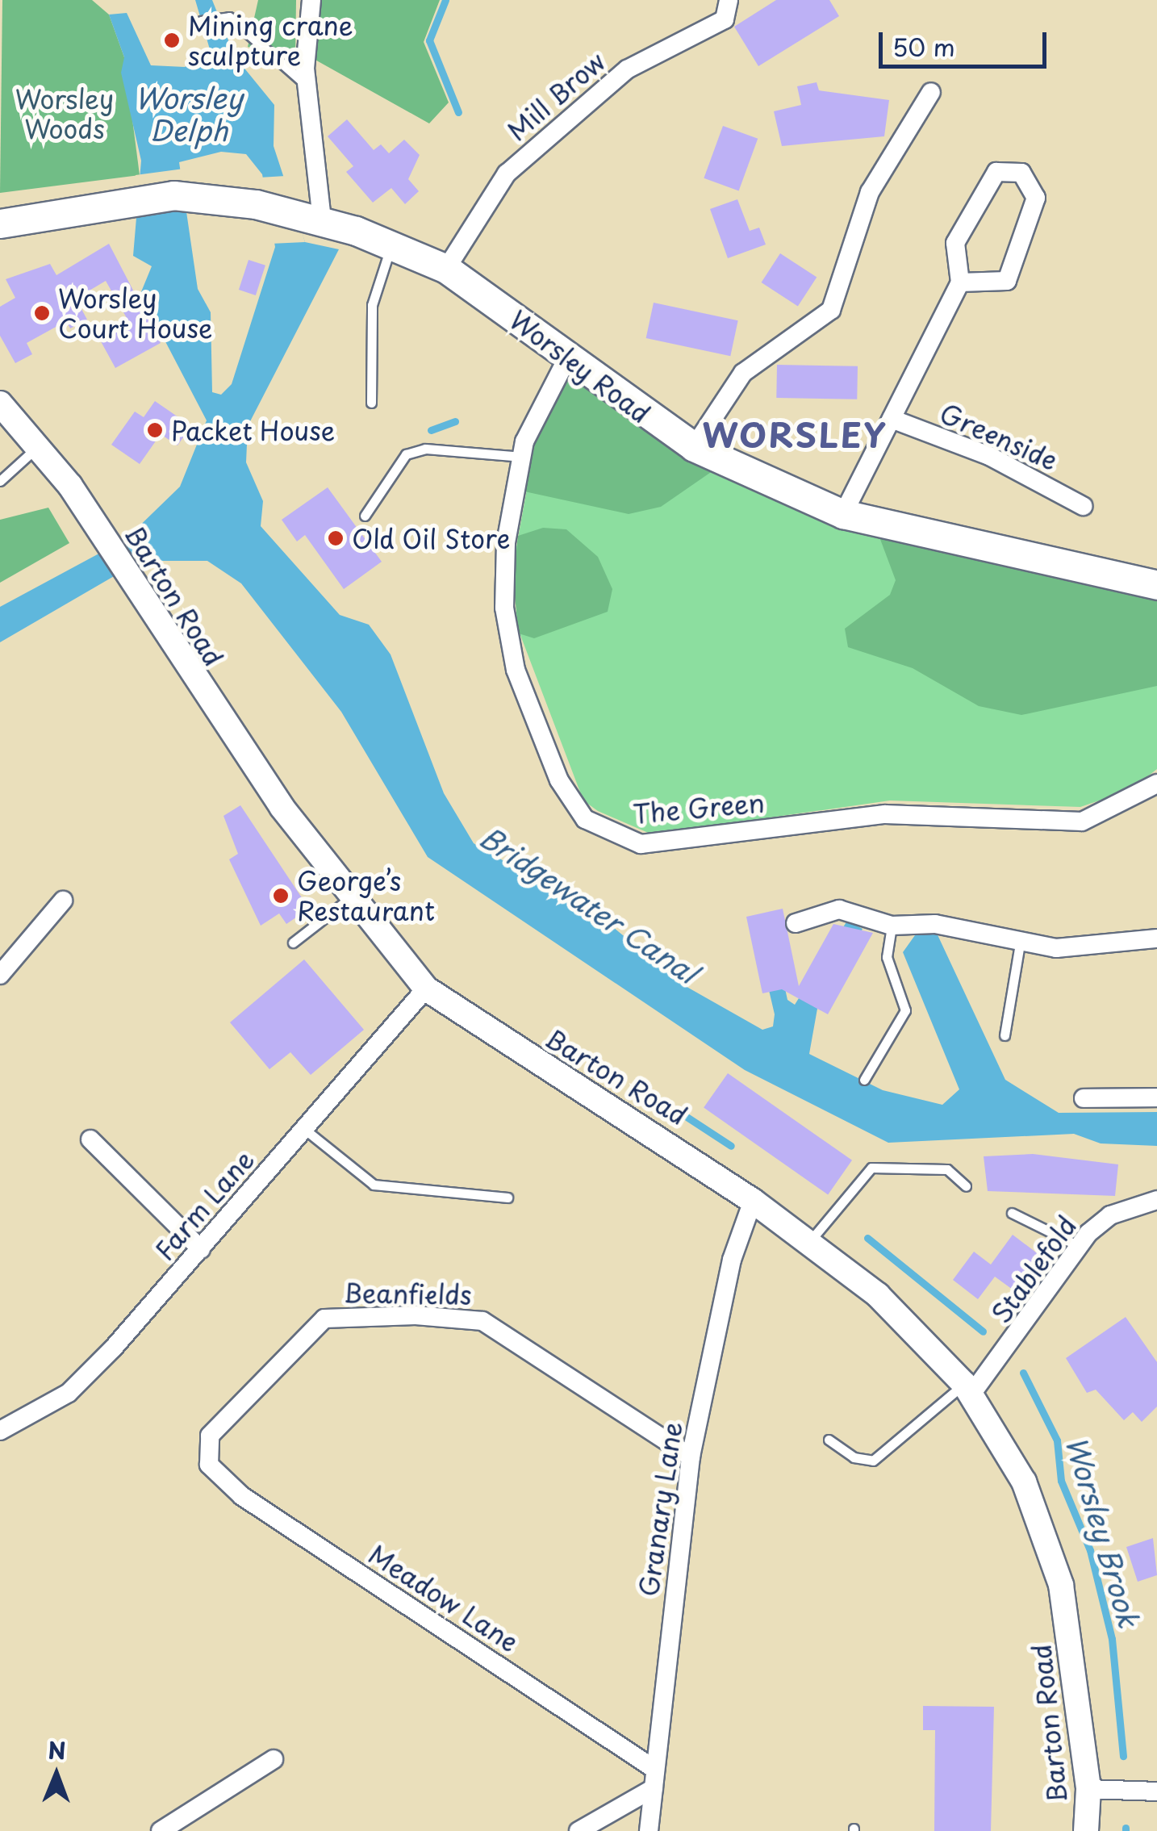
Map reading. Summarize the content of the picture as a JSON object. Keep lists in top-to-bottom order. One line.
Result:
{"streets":{"main road":["Worsley Road","Barton Road"],"street":["Mill Brow","Greenside","The Green","Farm Lane","Stablefold","Beanfields","Granary Lane","Meadow Lane"]},"crossings":[["Mill Brow","Worsley Road"],["Worsley Road","The Green"],["Barton Road","Farm Lane"],["Barton Road","Stablefold"],["Barton Road","Granary Lane"],["Beanfields","Granary Lane"],["Beanfields","Meadow Lane"],["Granary Lane","Meadow Lane"]],"districts":["WORSLEY"],"water":["Worsley Delph","Bridgewater Canal","Worsley Brook"],"parks":["Worsley Woods"],"places":["Mining crane sculpture","Worsley Court House","Packet House","Old Oil Store","George’s Restaurant"],"scale_bar":"50 m","north":"top"}
